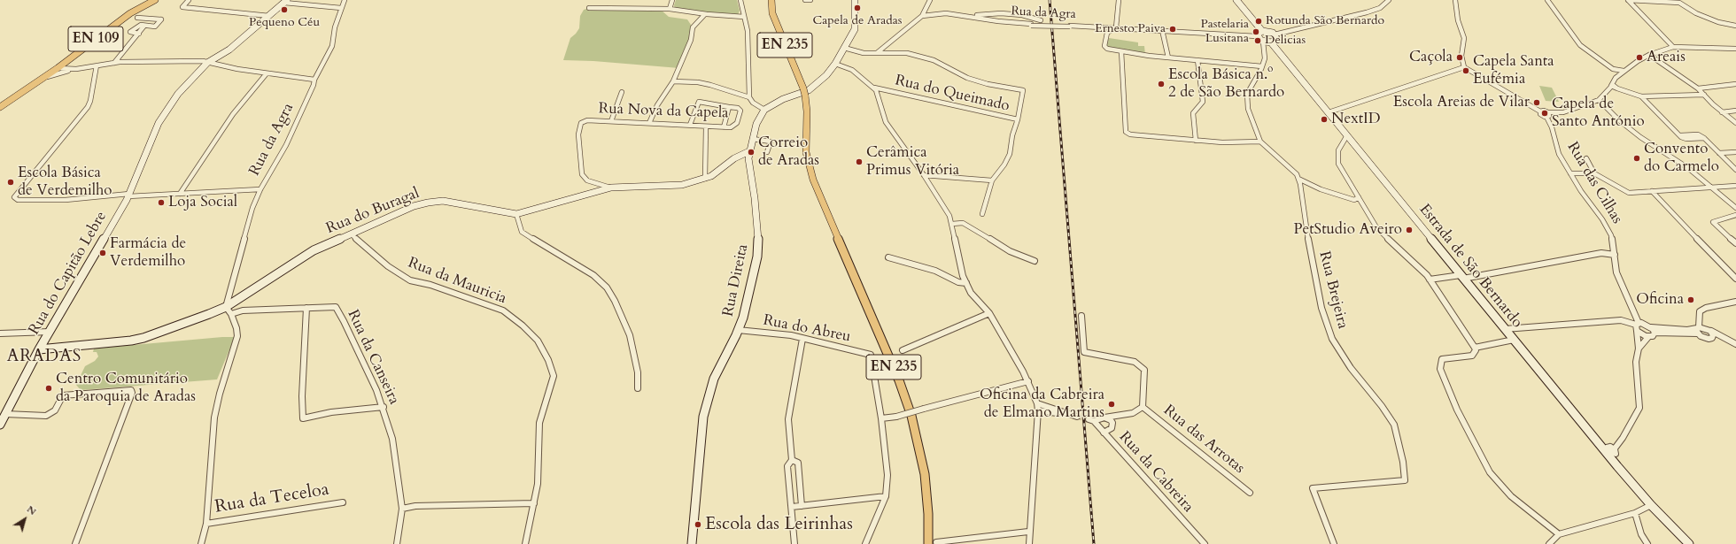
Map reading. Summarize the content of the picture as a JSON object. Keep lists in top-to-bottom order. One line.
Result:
{"streets":{"main road":["EN 109","EN 235","Rua do Buragal","Estrada de São Bernardo","Rua do Capitão Lebre","Rua Direita"],"street":["Rua da Agra","Rua do Queimado","Rua Nova da Capela","Rua das Cilhas","Rua da Mauricia","Rua Brejeira","Rua do Abreu","Rua da Canseira","Rua das Arrotas","Rua da Cabreira","Rua da Teceloa"]},"crossings":[["Rua da Agra","Rua do Buragal"],["Rua Nova da Capela","Rua do Buragal"],["Rua do Buragal","Rua do Capitão Lebre"],["Rua do Buragal","Rua Direita"],["Rua do Buragal","Rua da Mauricia"],["Rua Direita","Rua do Abreu"]],"districts":["ARADAS"],"places":["Capela de Aradas","Pequeno Céu","Rotunda São Bernardo","Ernesto Paiva","Pastelaria Lusitana","Delicias","Caçola","Areais","Capela Santa Eufémia","Escola Básica n.º 2 de São Bernardo","Escola Areias de Vilar","Capela de Santo António","NextID","Correio de Aradas","Convento do Carmelo","Cerâmica Primus Vitória","Escola Básica de Verdemilho","Loja Social","PetStudio Aveiro","Farmácia de Verdemilho","Oficina","Centro Comunitário da Paroquia de Aradas","Oficina da Cabreira de Elmano Martins","Escola das Leirinhas"],"north":"top right"}
